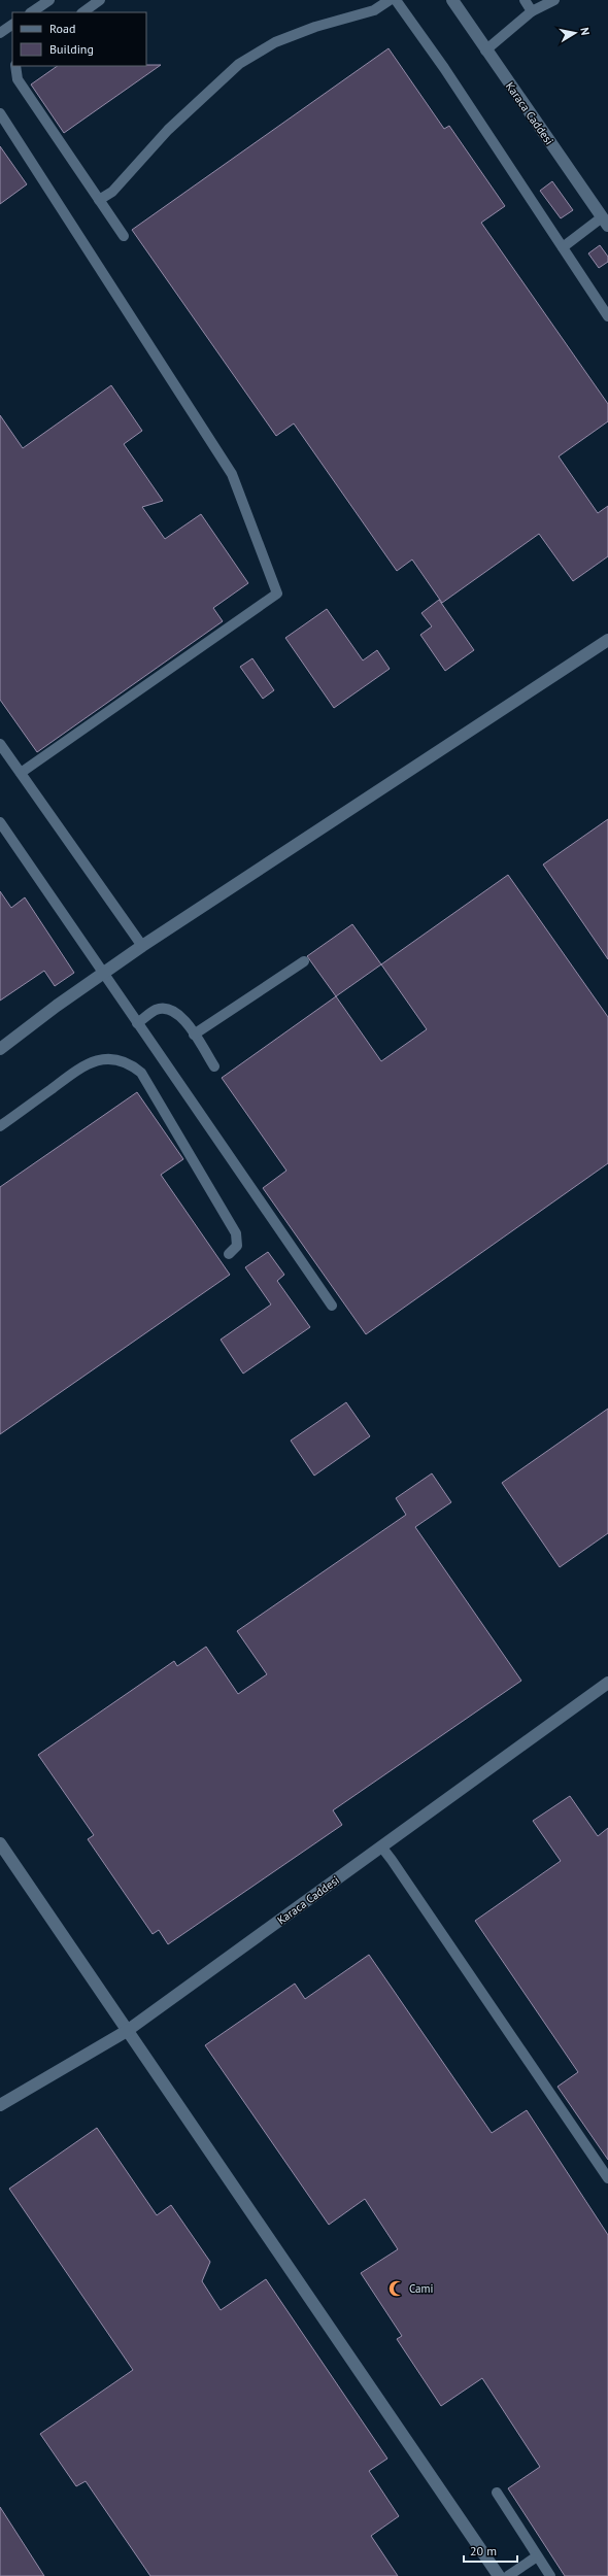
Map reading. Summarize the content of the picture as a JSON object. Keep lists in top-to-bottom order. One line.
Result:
{"streets":{"street":["Karaca Caddesi"]},"places":{"mosque":["Cami"]},"legend":["Road","Building"],"scale_bar":"20 m","north":"right"}
